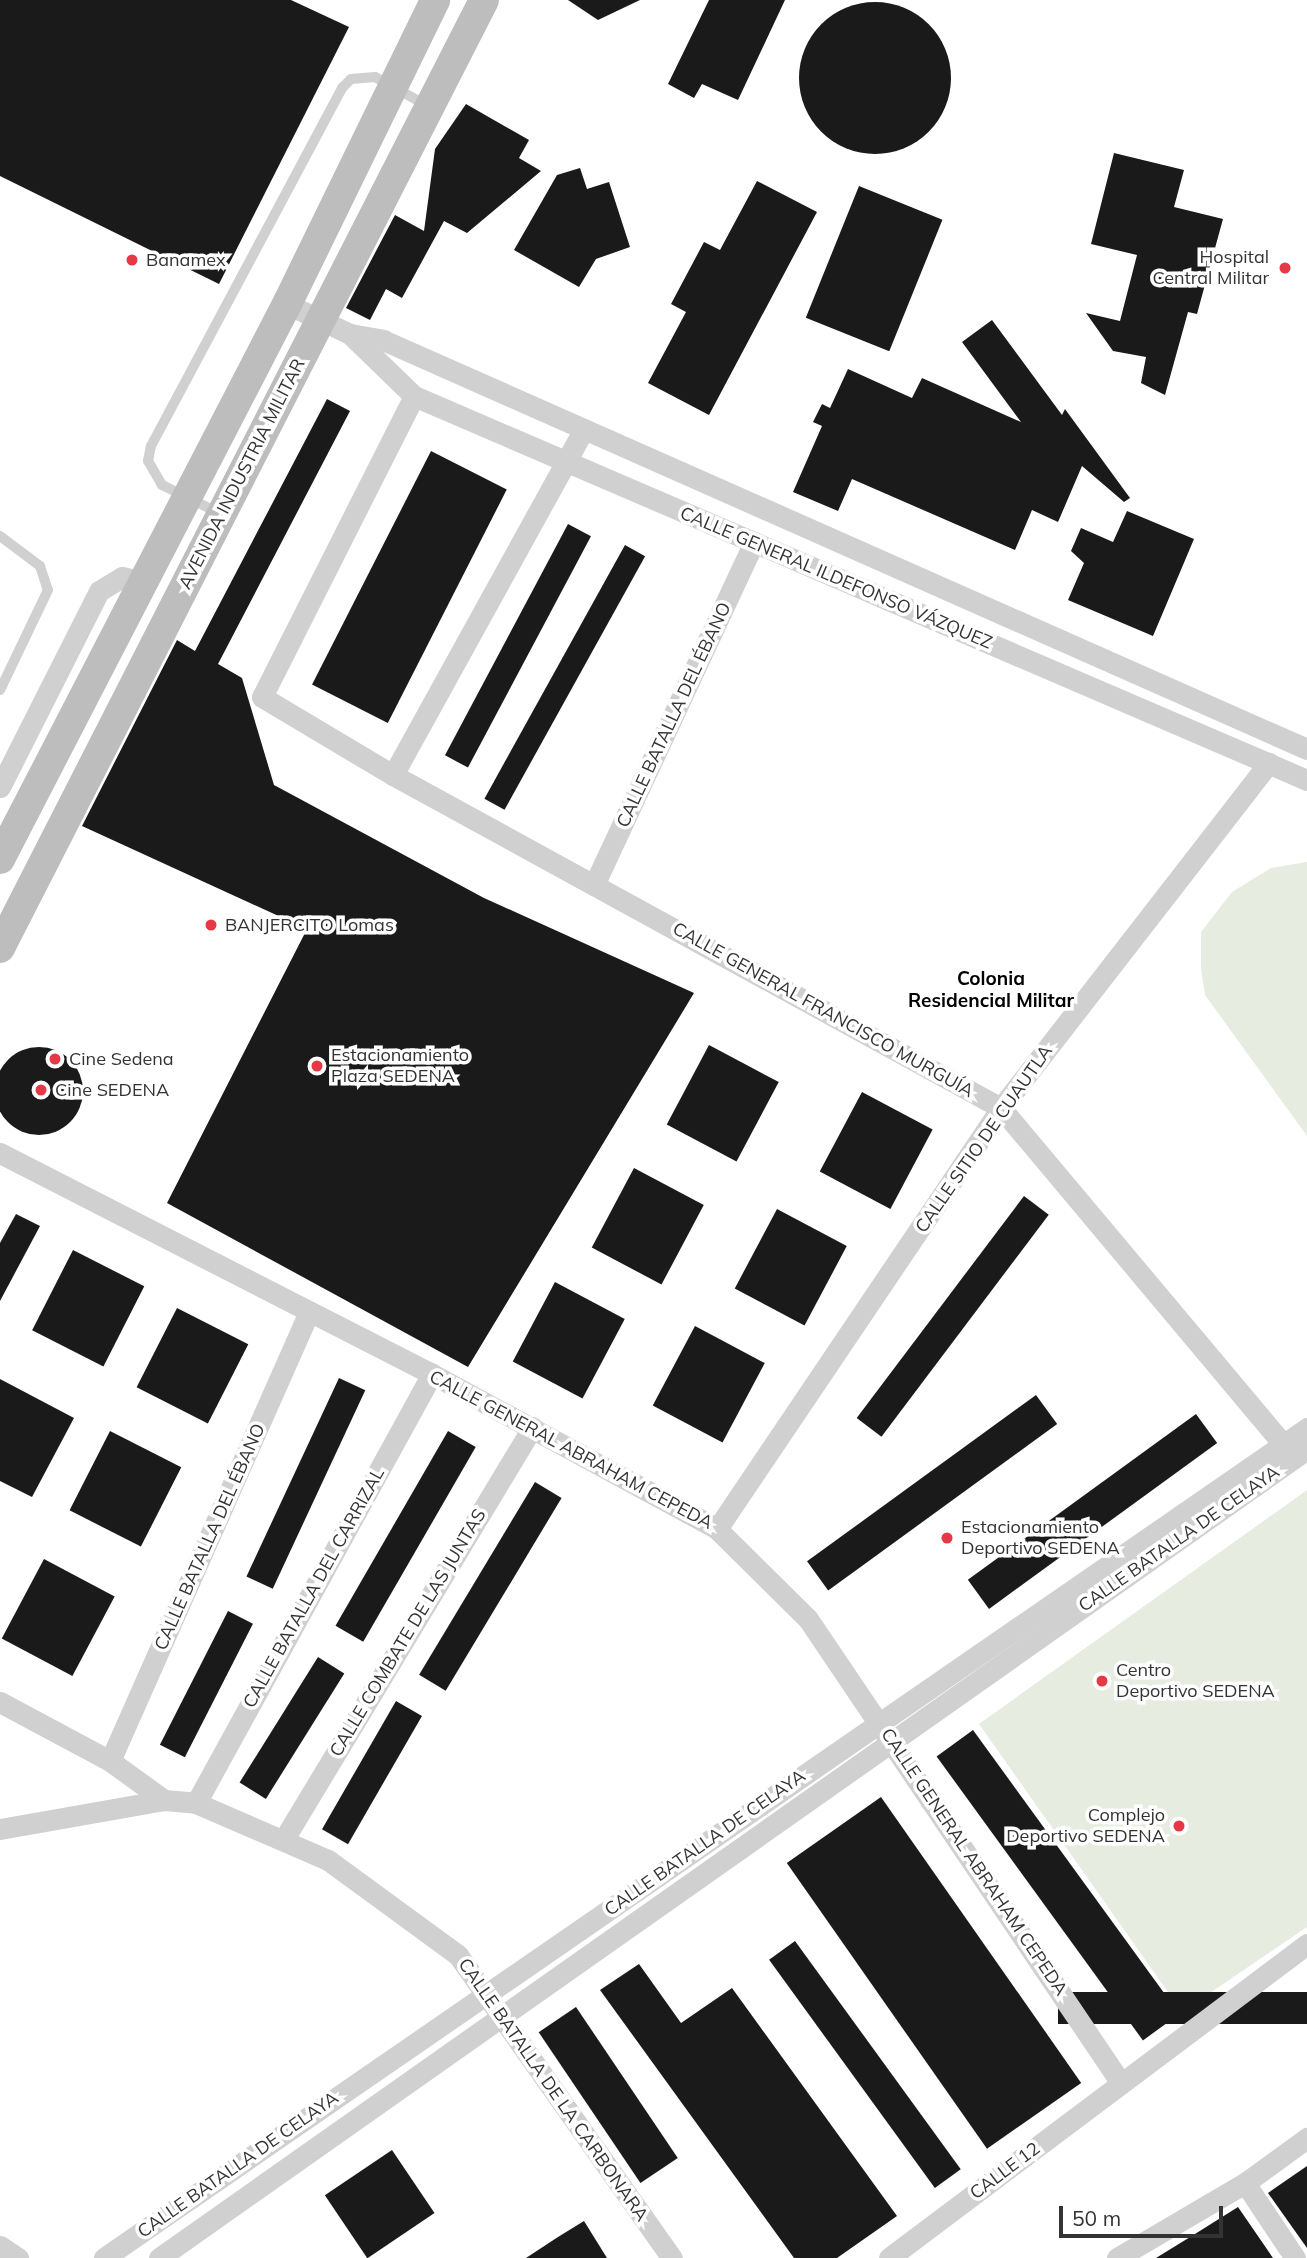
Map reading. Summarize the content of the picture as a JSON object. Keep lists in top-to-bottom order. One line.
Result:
{"streets":{"main road":["AVENIDA INDUSTRIA MILITAR"],"street":["CALLE GENERAL ILDEFONSO VÁZQUEZ","CALLE BATALLA DEL ÉBANO","CALLE GENERAL FRANCISCO MURGUÍA","CALLE SITIO DE CUAUTLA","CALLE GENERAL ABRAHAM CEPEDA","CALLE BATALLA DE CELAYA","CALLE BATALLA DEL CARRIZAL","CALLE COMBATE DE LAS JUNTAS","CALLE BATALLA DE LA CARBONARA","CALLE 12"]},"crossings":[["AVENIDA INDUSTRIA MILITAR","CALLE GENERAL ILDEFONSO VÁZQUEZ"],["CALLE GENERAL ILDEFONSO VÁZQUEZ","CALLE BATALLA DEL ÉBANO"],["CALLE GENERAL ILDEFONSO VÁZQUEZ","CALLE GENERAL FRANCISCO MURGUÍA"],["CALLE GENERAL ILDEFONSO VÁZQUEZ","CALLE SITIO DE CUAUTLA"],["CALLE BATALLA DEL ÉBANO","CALLE GENERAL FRANCISCO MURGUÍA"],["CALLE BATALLA DEL ÉBANO","CALLE GENERAL ABRAHAM CEPEDA"],["CALLE GENERAL FRANCISCO MURGUÍA","CALLE SITIO DE CUAUTLA"],["CALLE GENERAL FRANCISCO MURGUÍA","CALLE BATALLA DE CELAYA"],["CALLE SITIO DE CUAUTLA","CALLE GENERAL ABRAHAM CEPEDA"],["CALLE GENERAL ABRAHAM CEPEDA","CALLE BATALLA DE CELAYA"],["CALLE GENERAL ABRAHAM CEPEDA","CALLE BATALLA DEL CARRIZAL"],["CALLE GENERAL ABRAHAM CEPEDA","CALLE COMBATE DE LAS JUNTAS"],["CALLE GENERAL ABRAHAM CEPEDA","CALLE 12"],["CALLE BATALLA DE CELAYA","CALLE BATALLA DE LA CARBONARA"],["CALLE BATALLA DEL CARRIZAL","CALLE BATALLA DE LA CARBONARA"],["CALLE COMBATE DE LAS JUNTAS","CALLE BATALLA DE LA CARBONARA"]],"districts":["Colonia Residencial Militar"],"places":["Banamex","Hospital Central Militar","BANJERCITO Lomas","Cine Sedena","Estacionamiento Plaza SEDENA","Cine SEDENA","Estacionamiento Deportivo SEDENA","Centro Deportivo SEDENA","Complejo Deportivo SEDENA"],"scale_bar":"50 m"}
